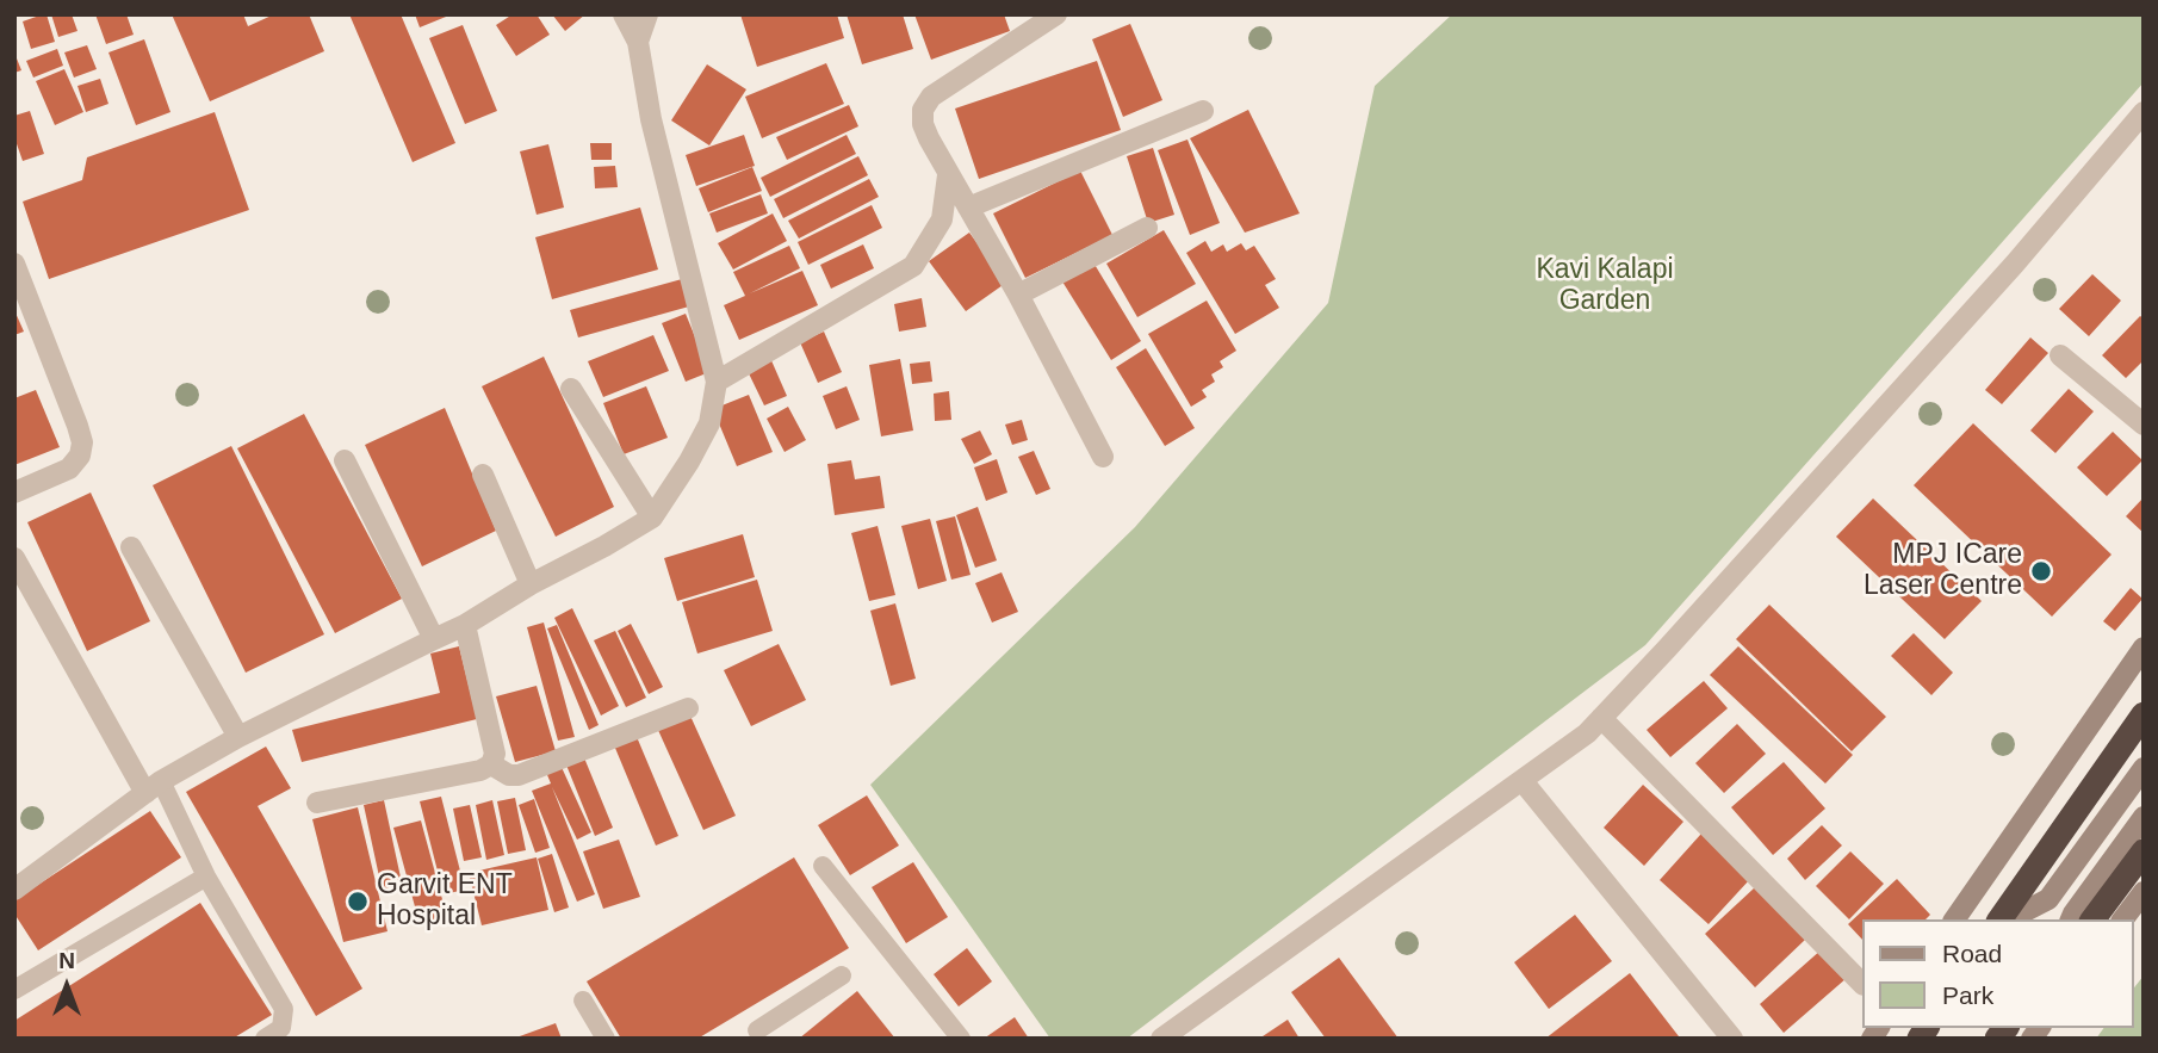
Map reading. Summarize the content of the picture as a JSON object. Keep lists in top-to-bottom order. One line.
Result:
{"parks":["Kavi Kalapi Garden"],"places":["MPJ ICare Laser Centre","Garvit ENT Hospital"],"legend":["Road","Park"],"north":"top"}
